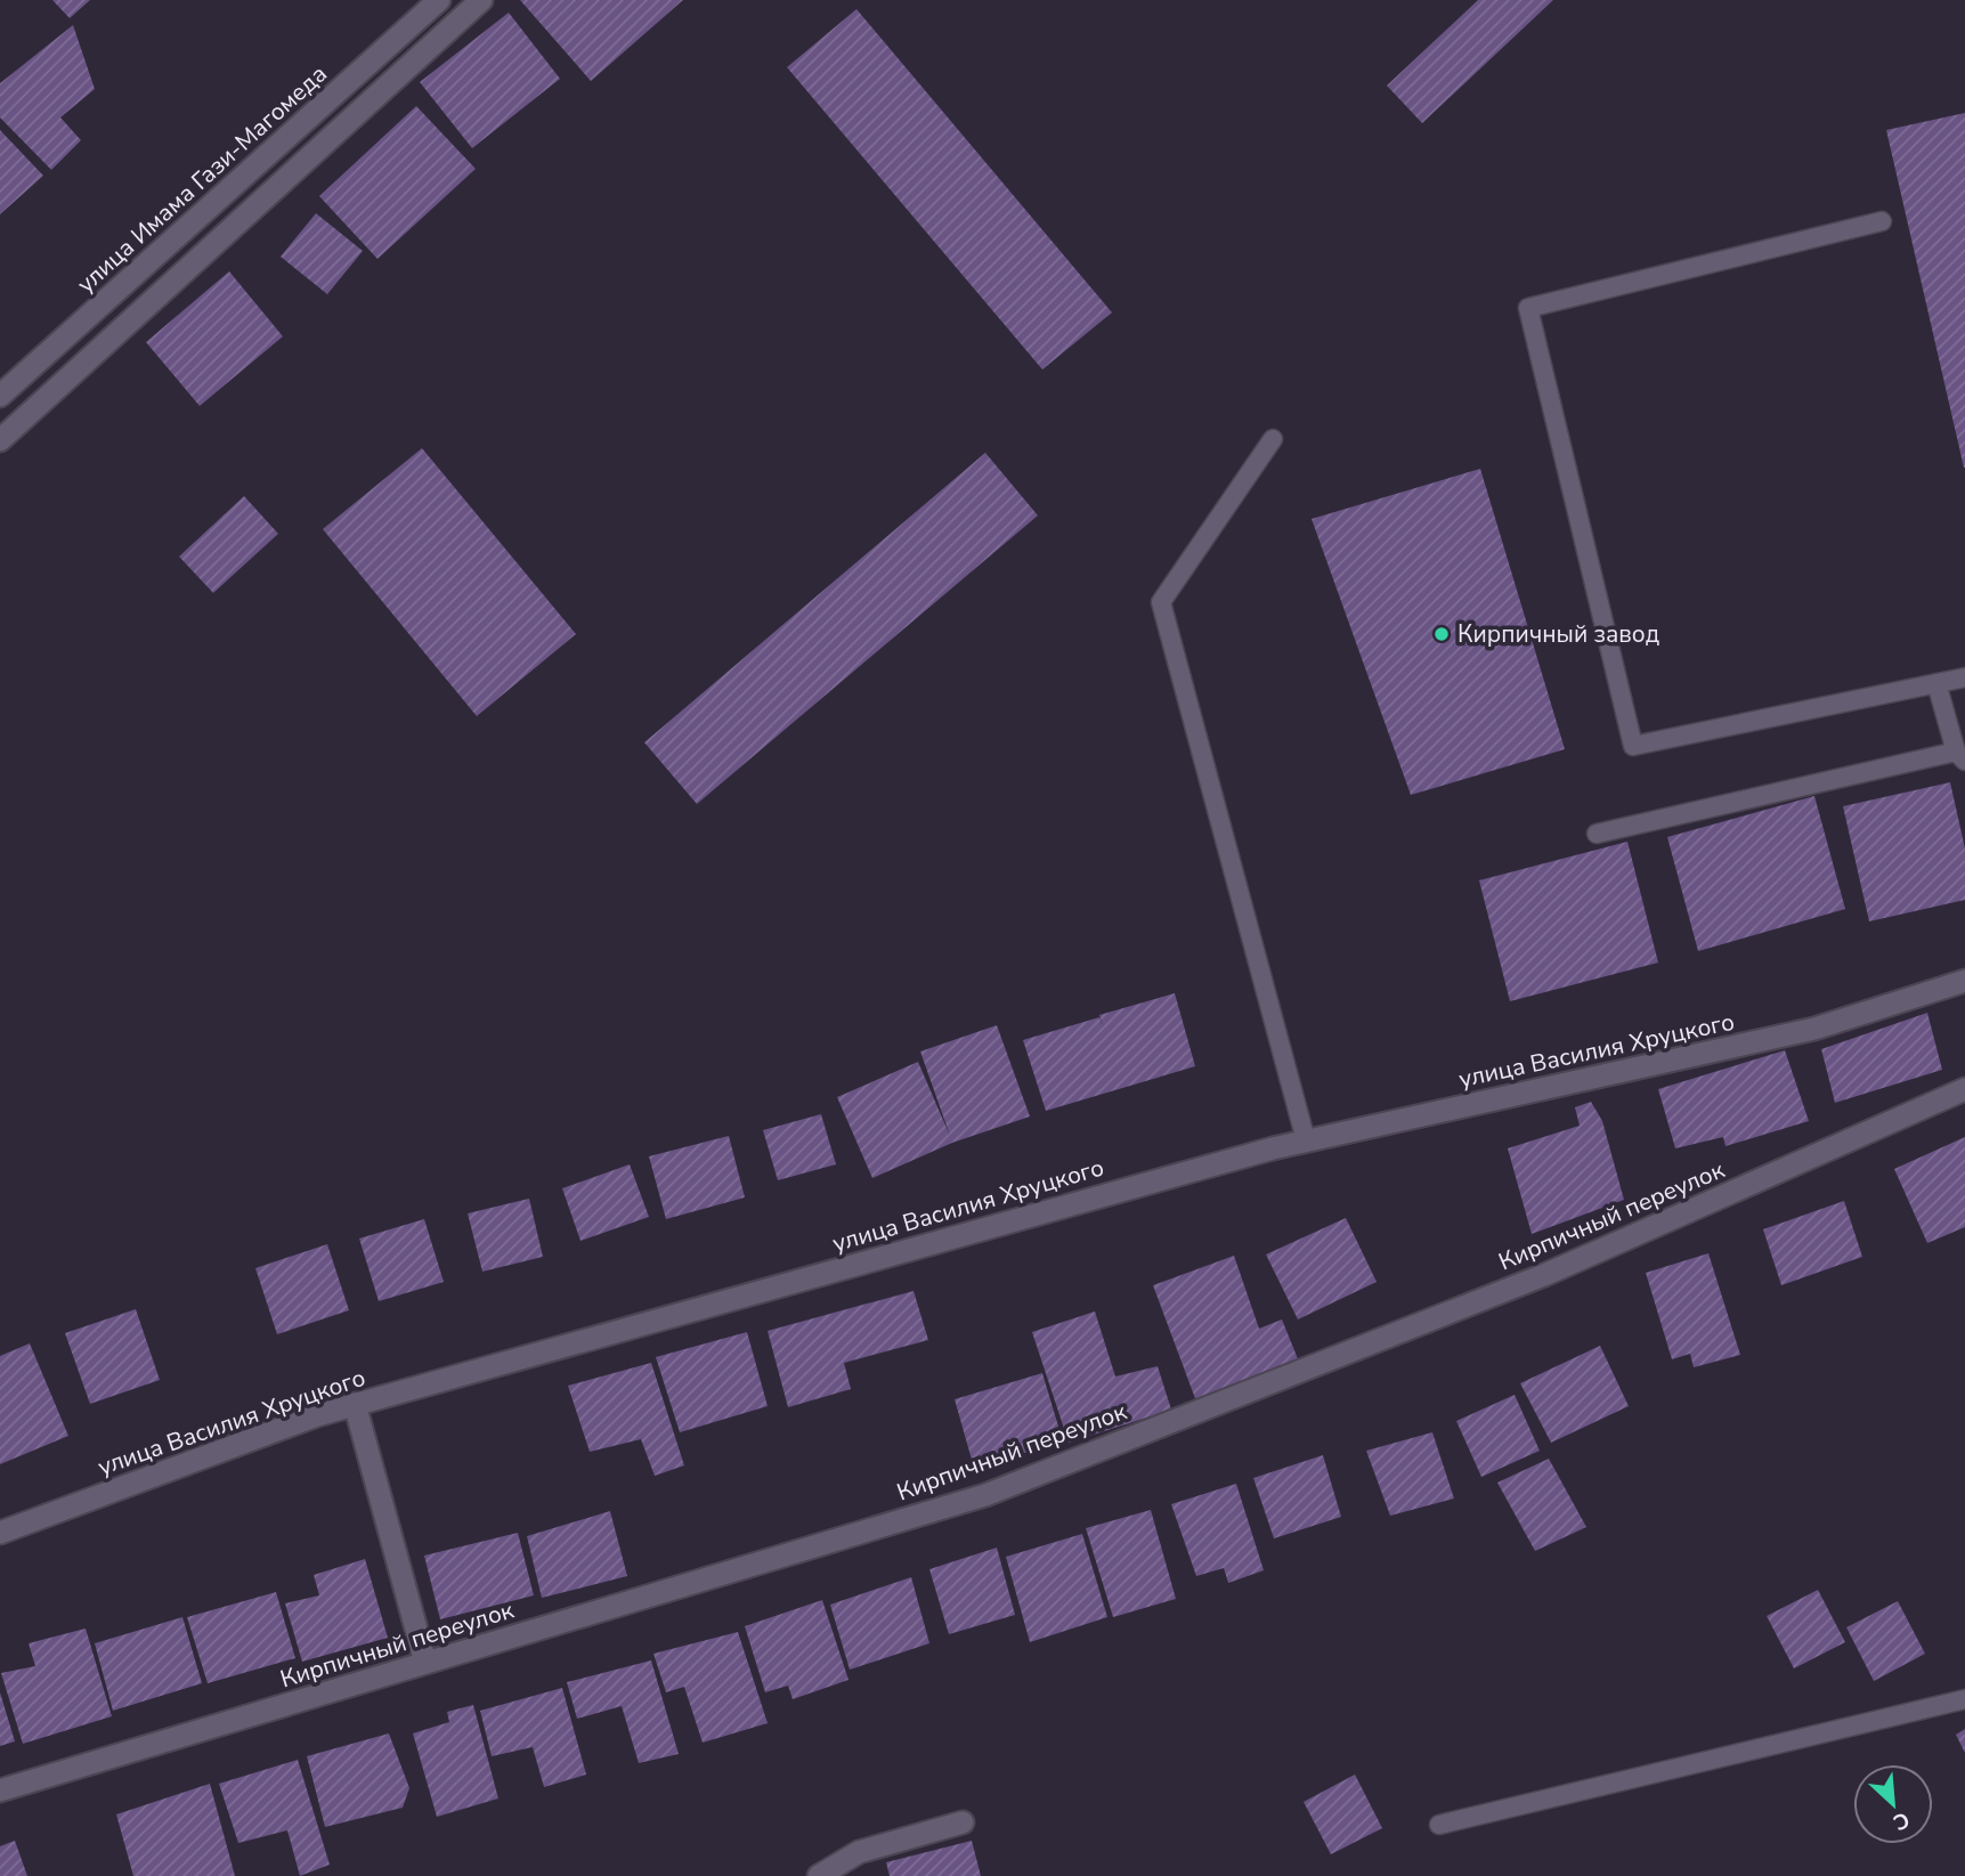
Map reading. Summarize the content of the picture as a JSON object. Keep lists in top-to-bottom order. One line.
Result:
{"streets":{"street":["улица Имама Гази-Магомеда","улица Василия Хруцкого","Кирпичный переулок"]},"places":["Кирпичный завод"],"north":"bottom right"}
